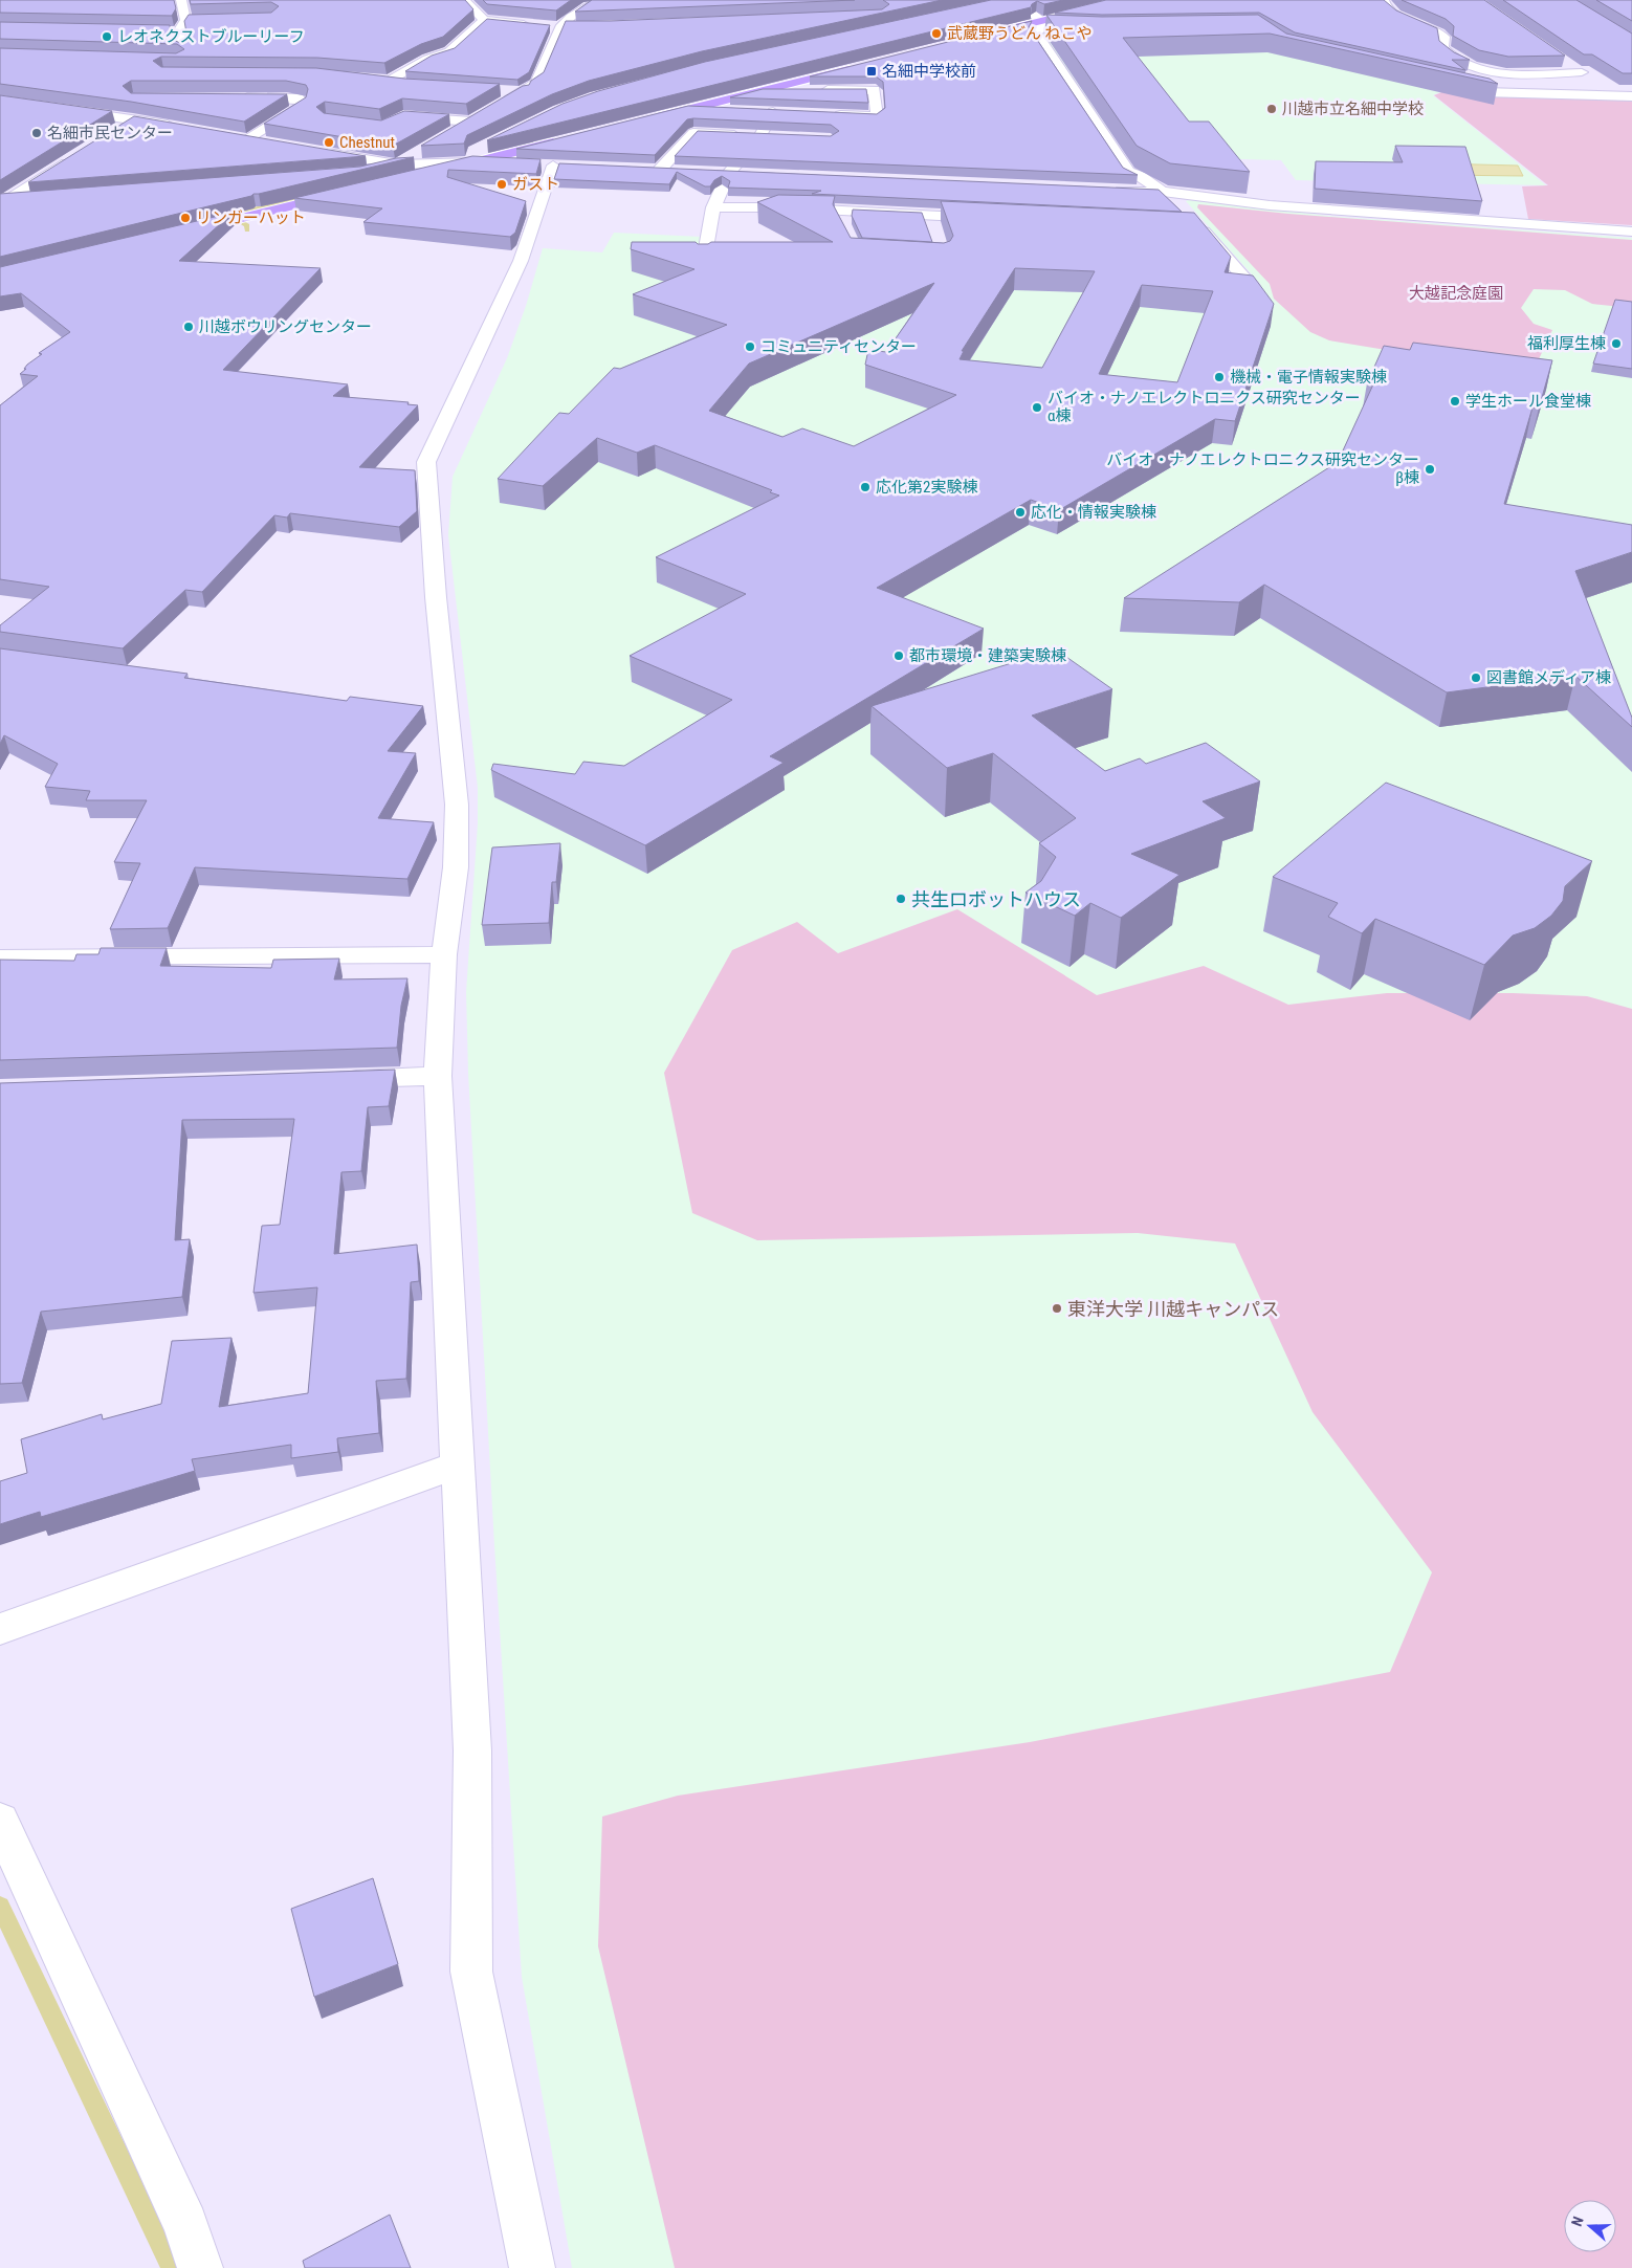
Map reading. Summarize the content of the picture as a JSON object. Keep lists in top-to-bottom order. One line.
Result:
{"parks":["大越記念庭園"],"places":{"other":["武蔵野うどん ねこや","レオネクストブルーリーフ","川越市立名細中学校","名細市民センター","Chestnut","ガスト","リンガーハット","川越ボウリングセンター","福利厚生棟","コミュニティセンター","機械・電子情報実験棟","学生ホール食堂棟","バイオ・ナノエレクトロニクス研究センター α棟","バイオ・ナノエレクトロニクス研究センター β棟","応化第2実験棟","応化・情報実験棟","都市環境・建築実験棟","図書館メディア棟","共生ロボットハウス","東洋大学 川越キャンパス"],"transit":["名細中学校前"]},"north":"left"}
